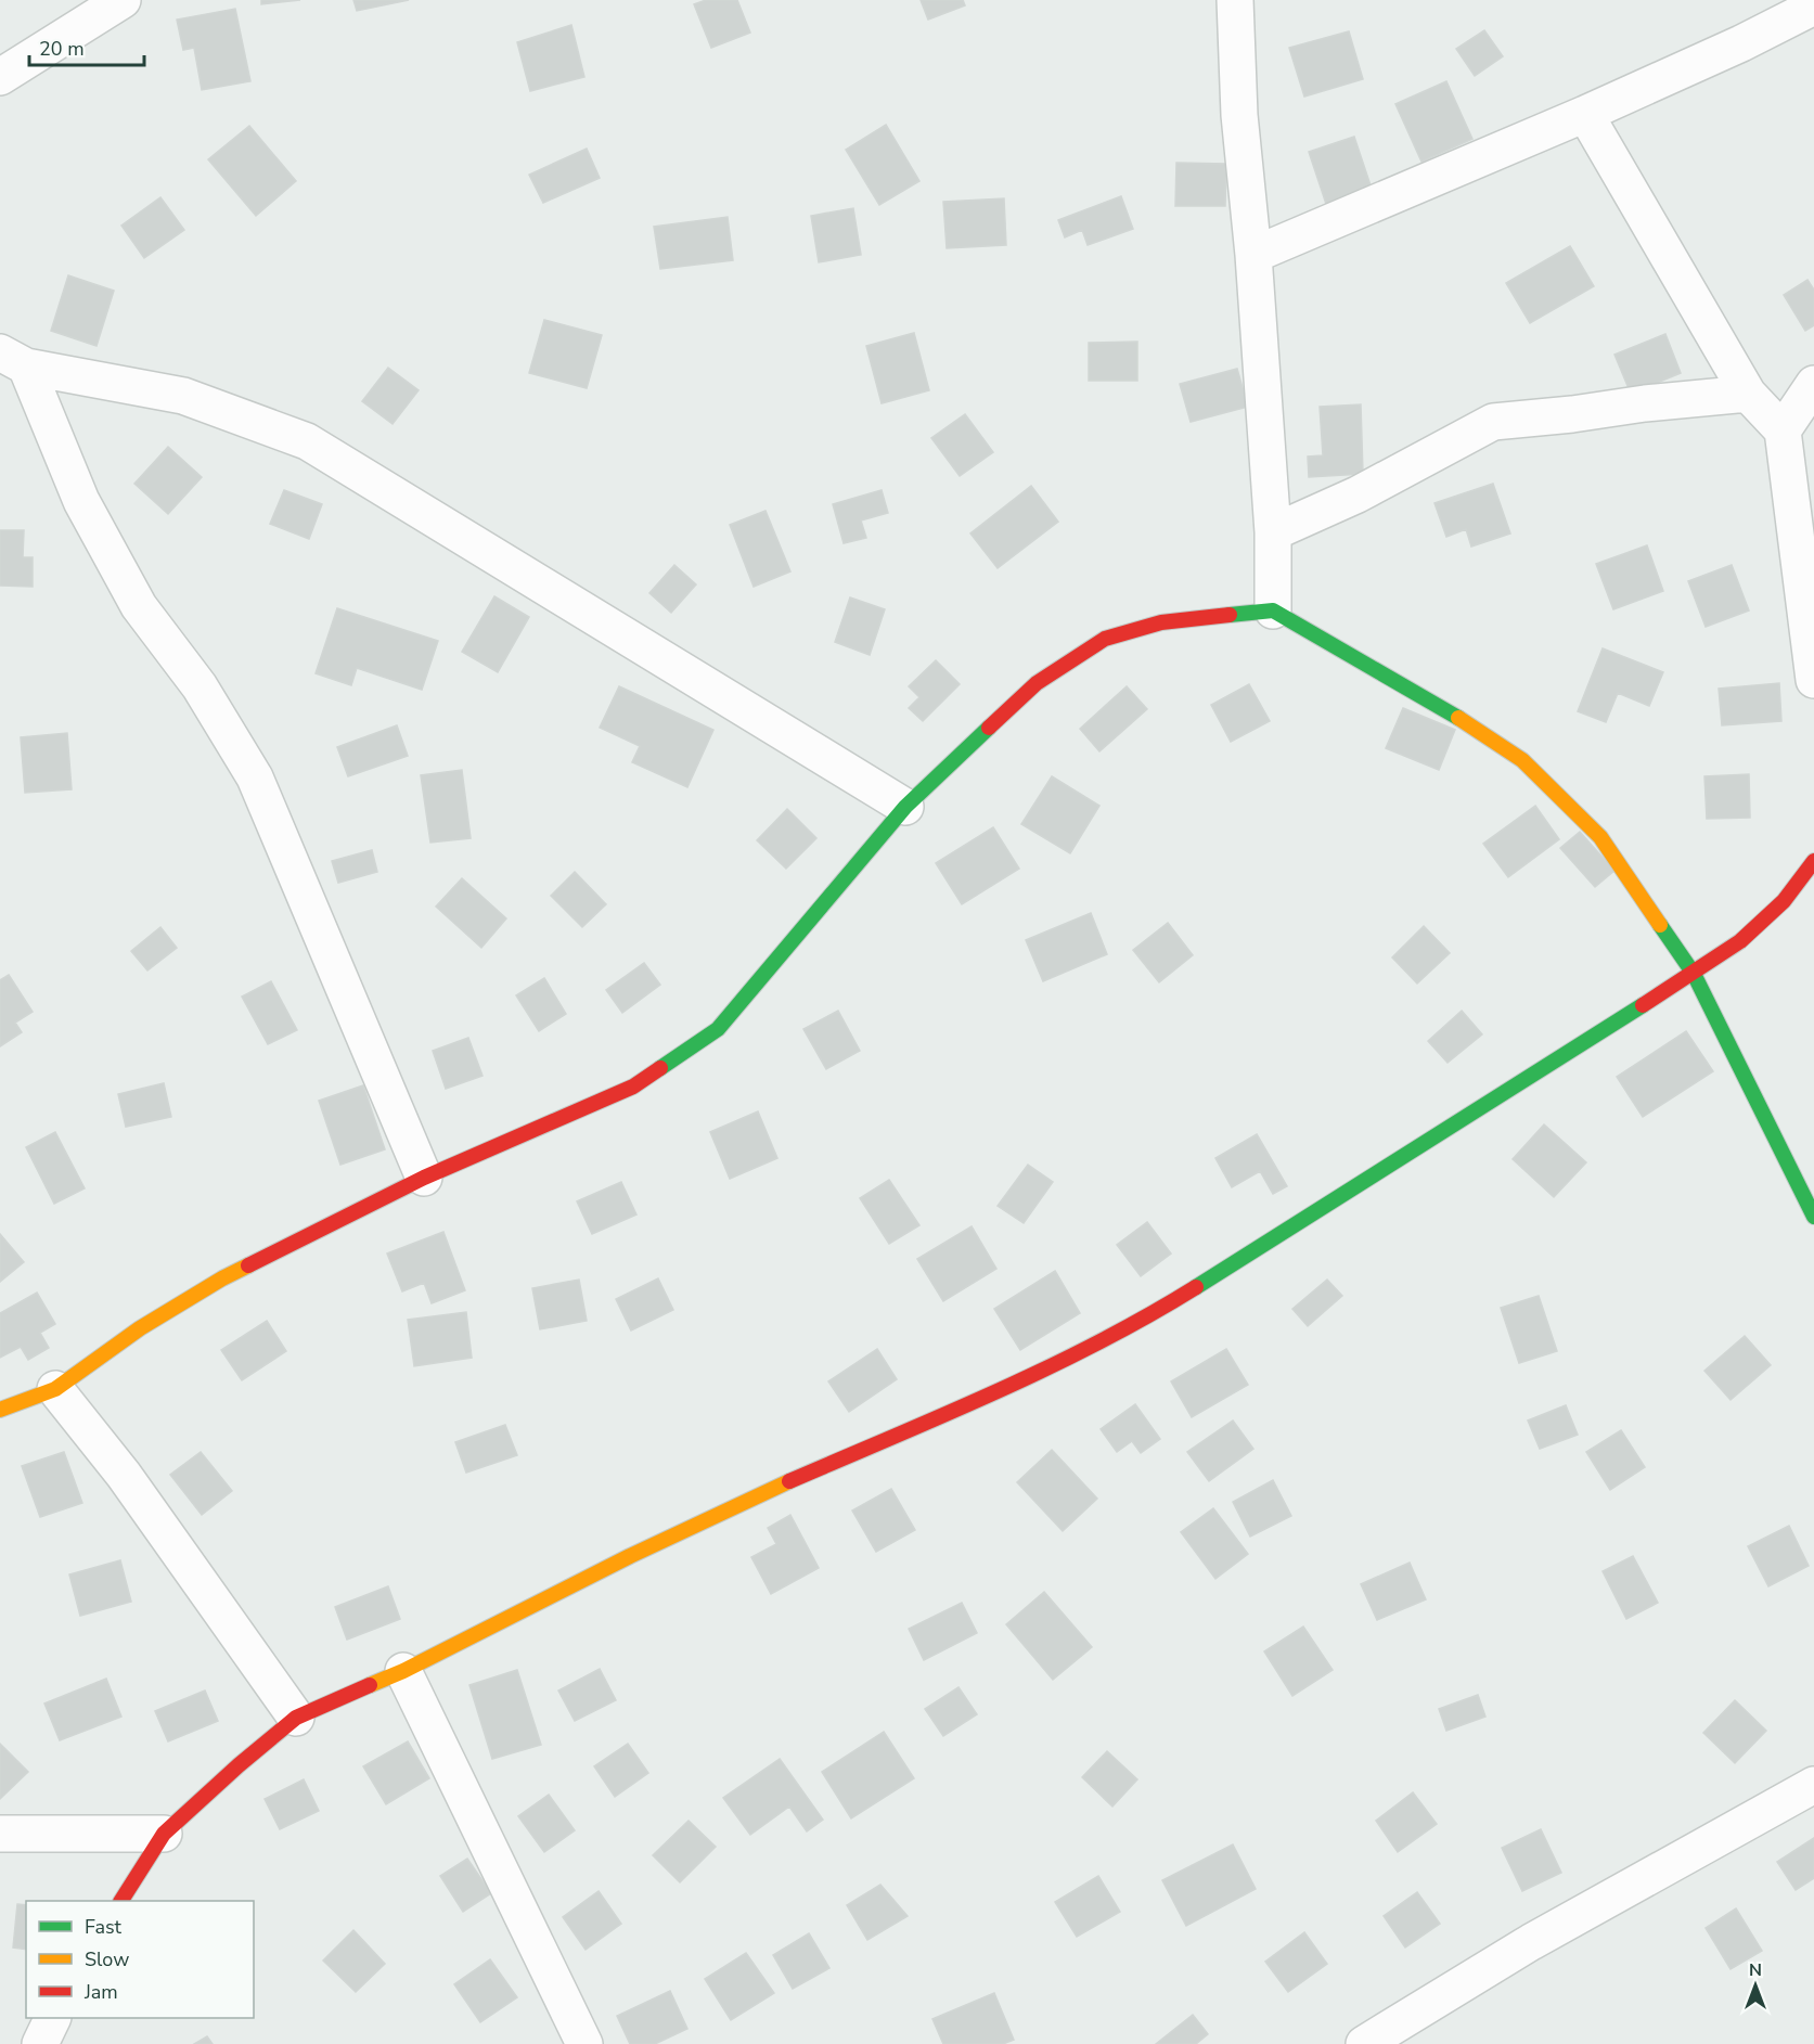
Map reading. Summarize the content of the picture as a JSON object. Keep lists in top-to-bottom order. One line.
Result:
{"legend":["Fast","Slow","Jam"],"scale_bar":"20 m","north":"top"}
